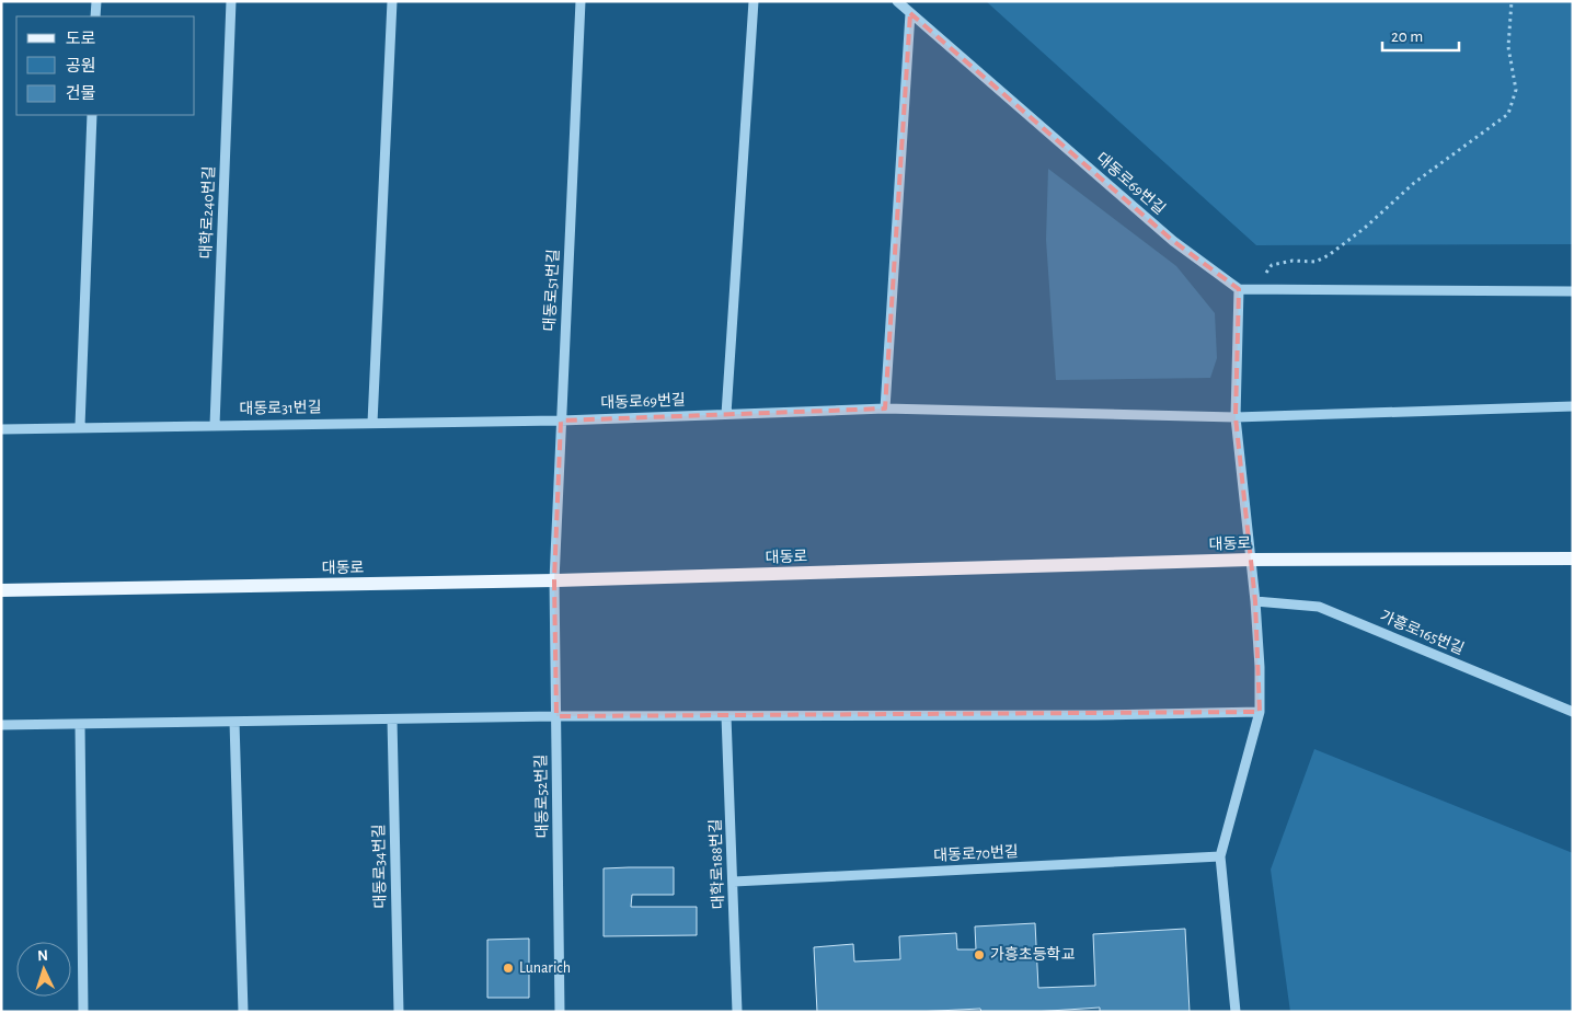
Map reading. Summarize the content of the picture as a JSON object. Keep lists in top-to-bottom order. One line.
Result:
{"streets":{"main road":["대동로"],"street":["대동로69번길","대학로240번길","대동로51번길","대동로31번길","가흥로165번길","대동로52번길","대동로70번길","대학로188번길","대동로34번길"]},"crossings":[["대동로69번길","대동로51번길"],["대동로69번길","대동로31번길"],["대학로240번길","대동로31번길"],["대동로51번길","대동로31번길"],["대동로51번길","대동로"],["대동로51번길","대동로52번길"],["대동로","대동로52번길"],["대동로70번길","대학로188번길"]],"places":["가흥초등학교","Lunarich"],"legend":["도로","공원","건물"],"scale_bar":"20 m","north":"top"}
